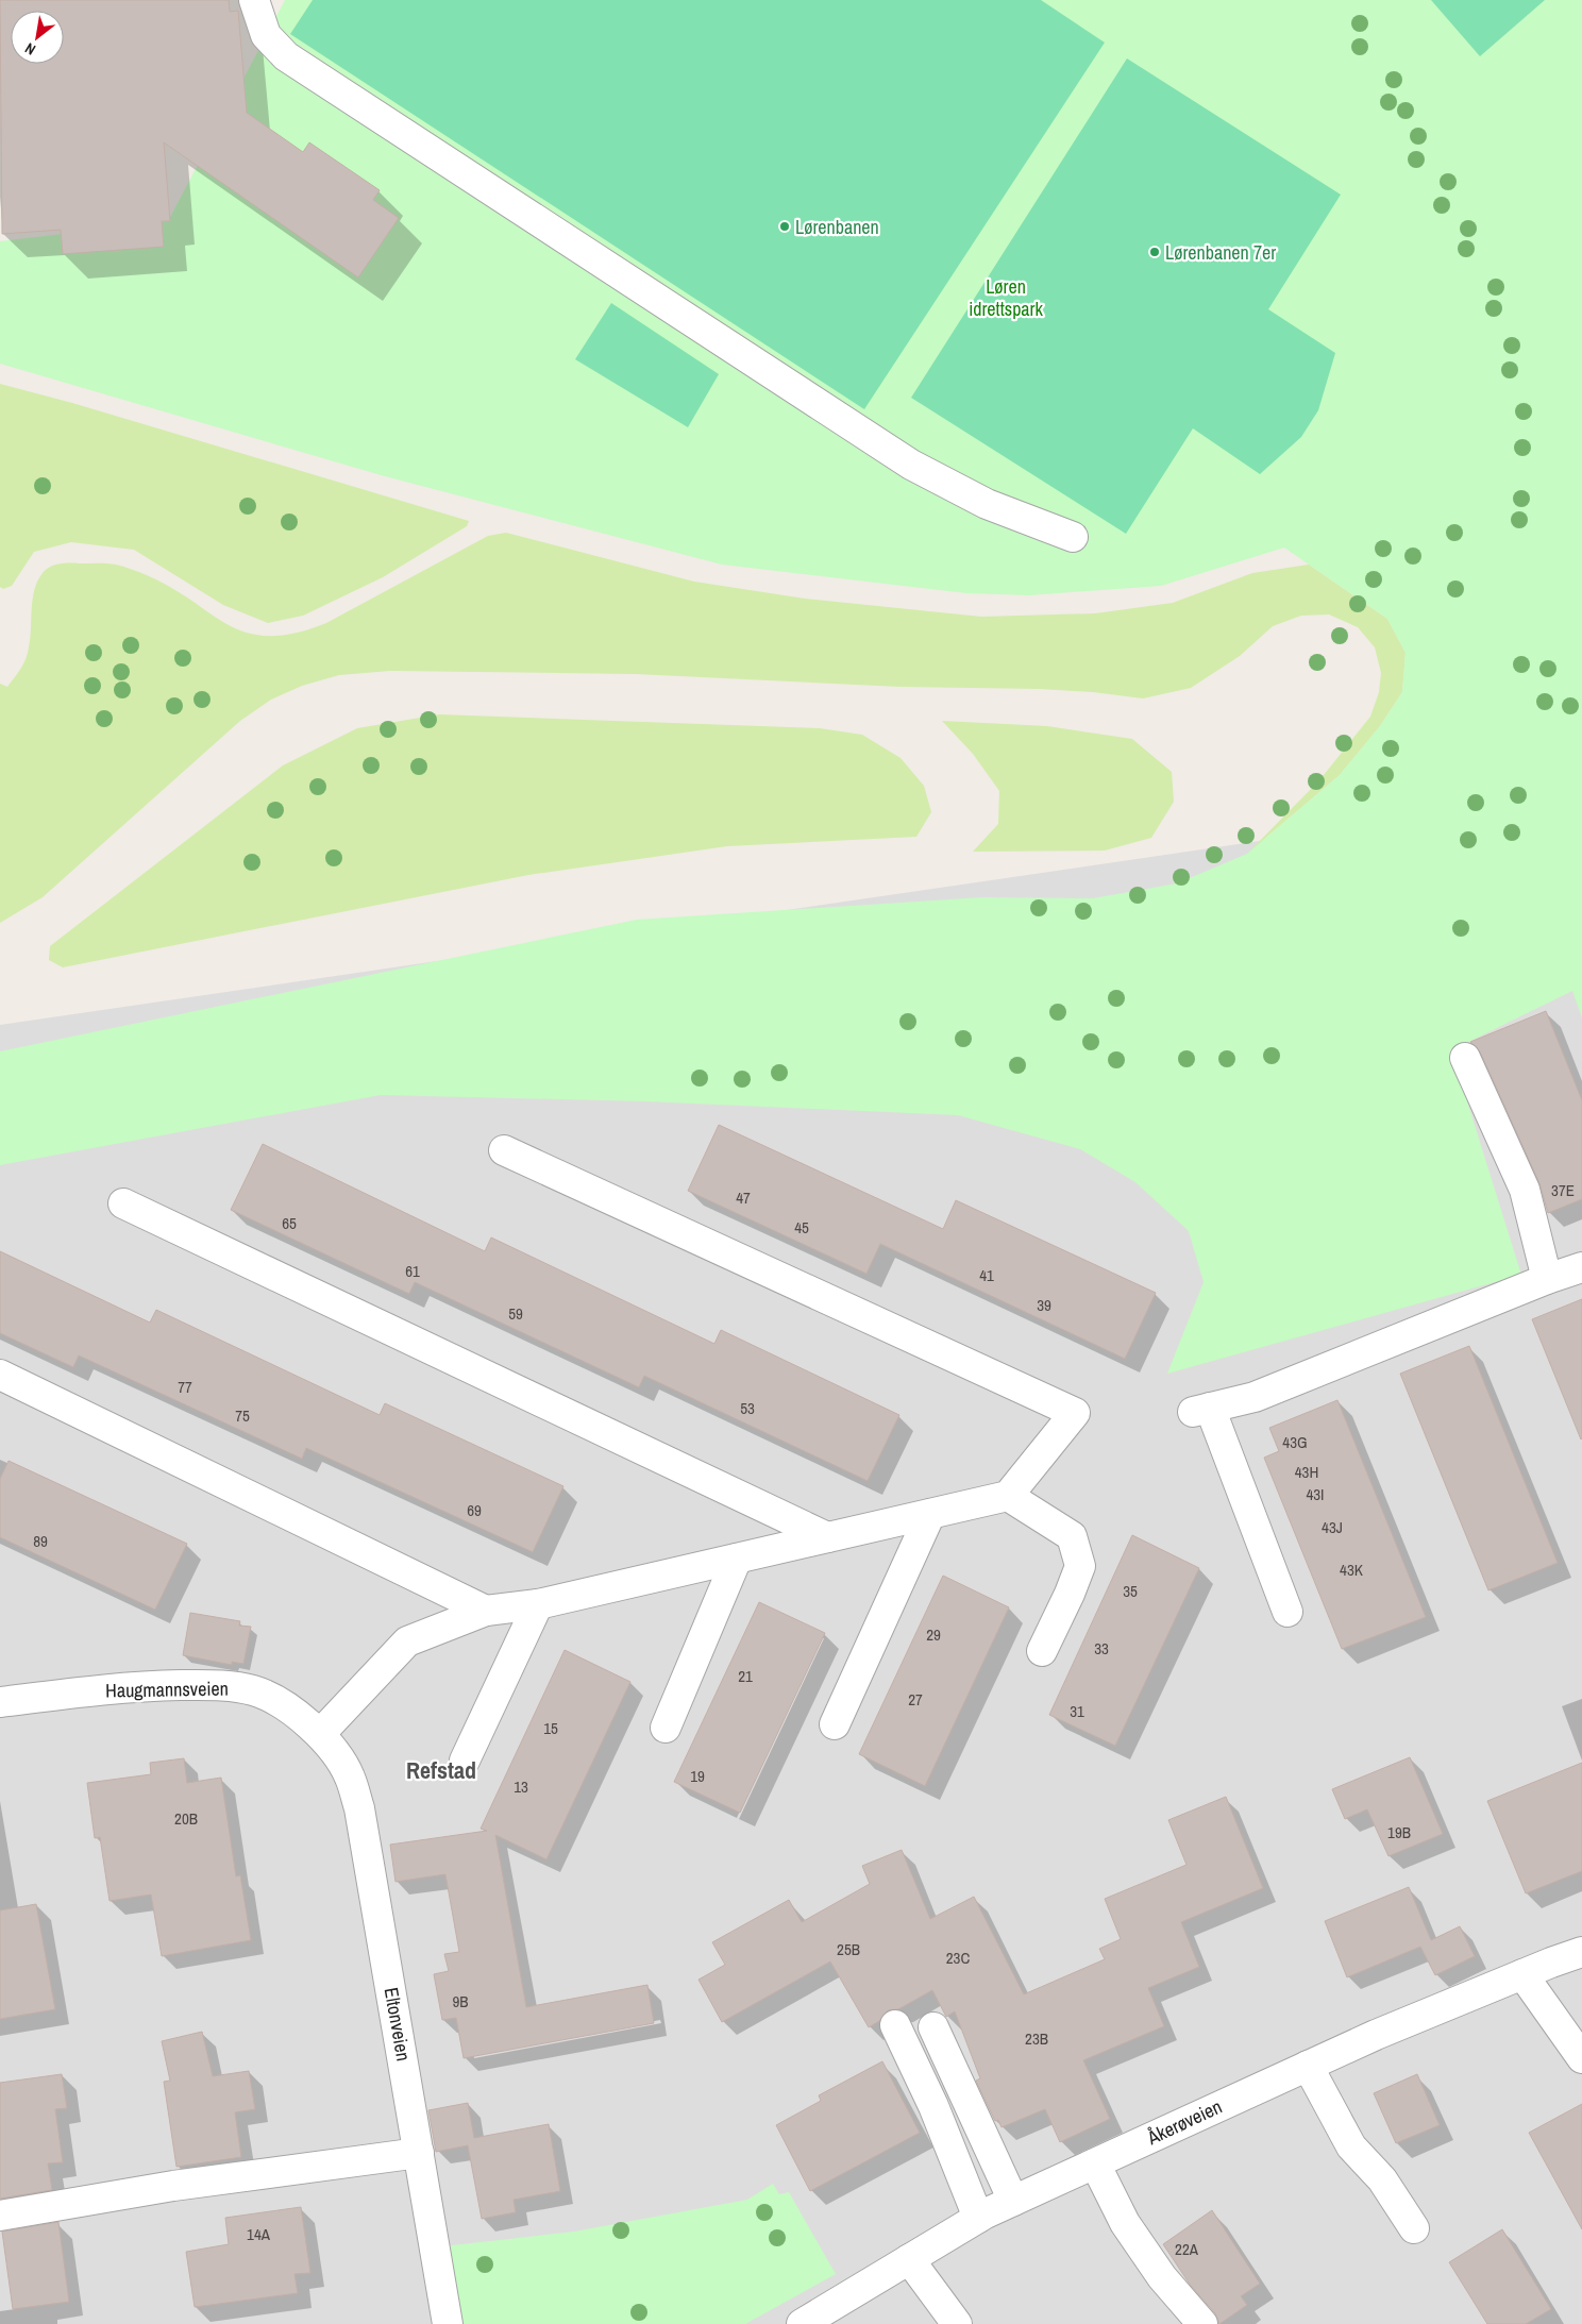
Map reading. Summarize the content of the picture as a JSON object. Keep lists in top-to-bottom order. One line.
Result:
{"streets":{"street":["Haugmannsveien","Eltonveien","Åkerøveien"]},"crossings":[["Haugmannsveien","Eltonveien"]],"districts":["Refstad"],"parks":["Løren idrettspark"],"places":["Lørenbanen","Lørenbanen 7er"],"house_numbers":["37E","47","65","45","61","41","39","59","77","53","75","43G","43H","43I","69","43J","89","43K","35","29","33","21","27","31","15","19","13","20B","19B","25B","23C","9B","23B","14A","22A"],"north":"bottom left"}
